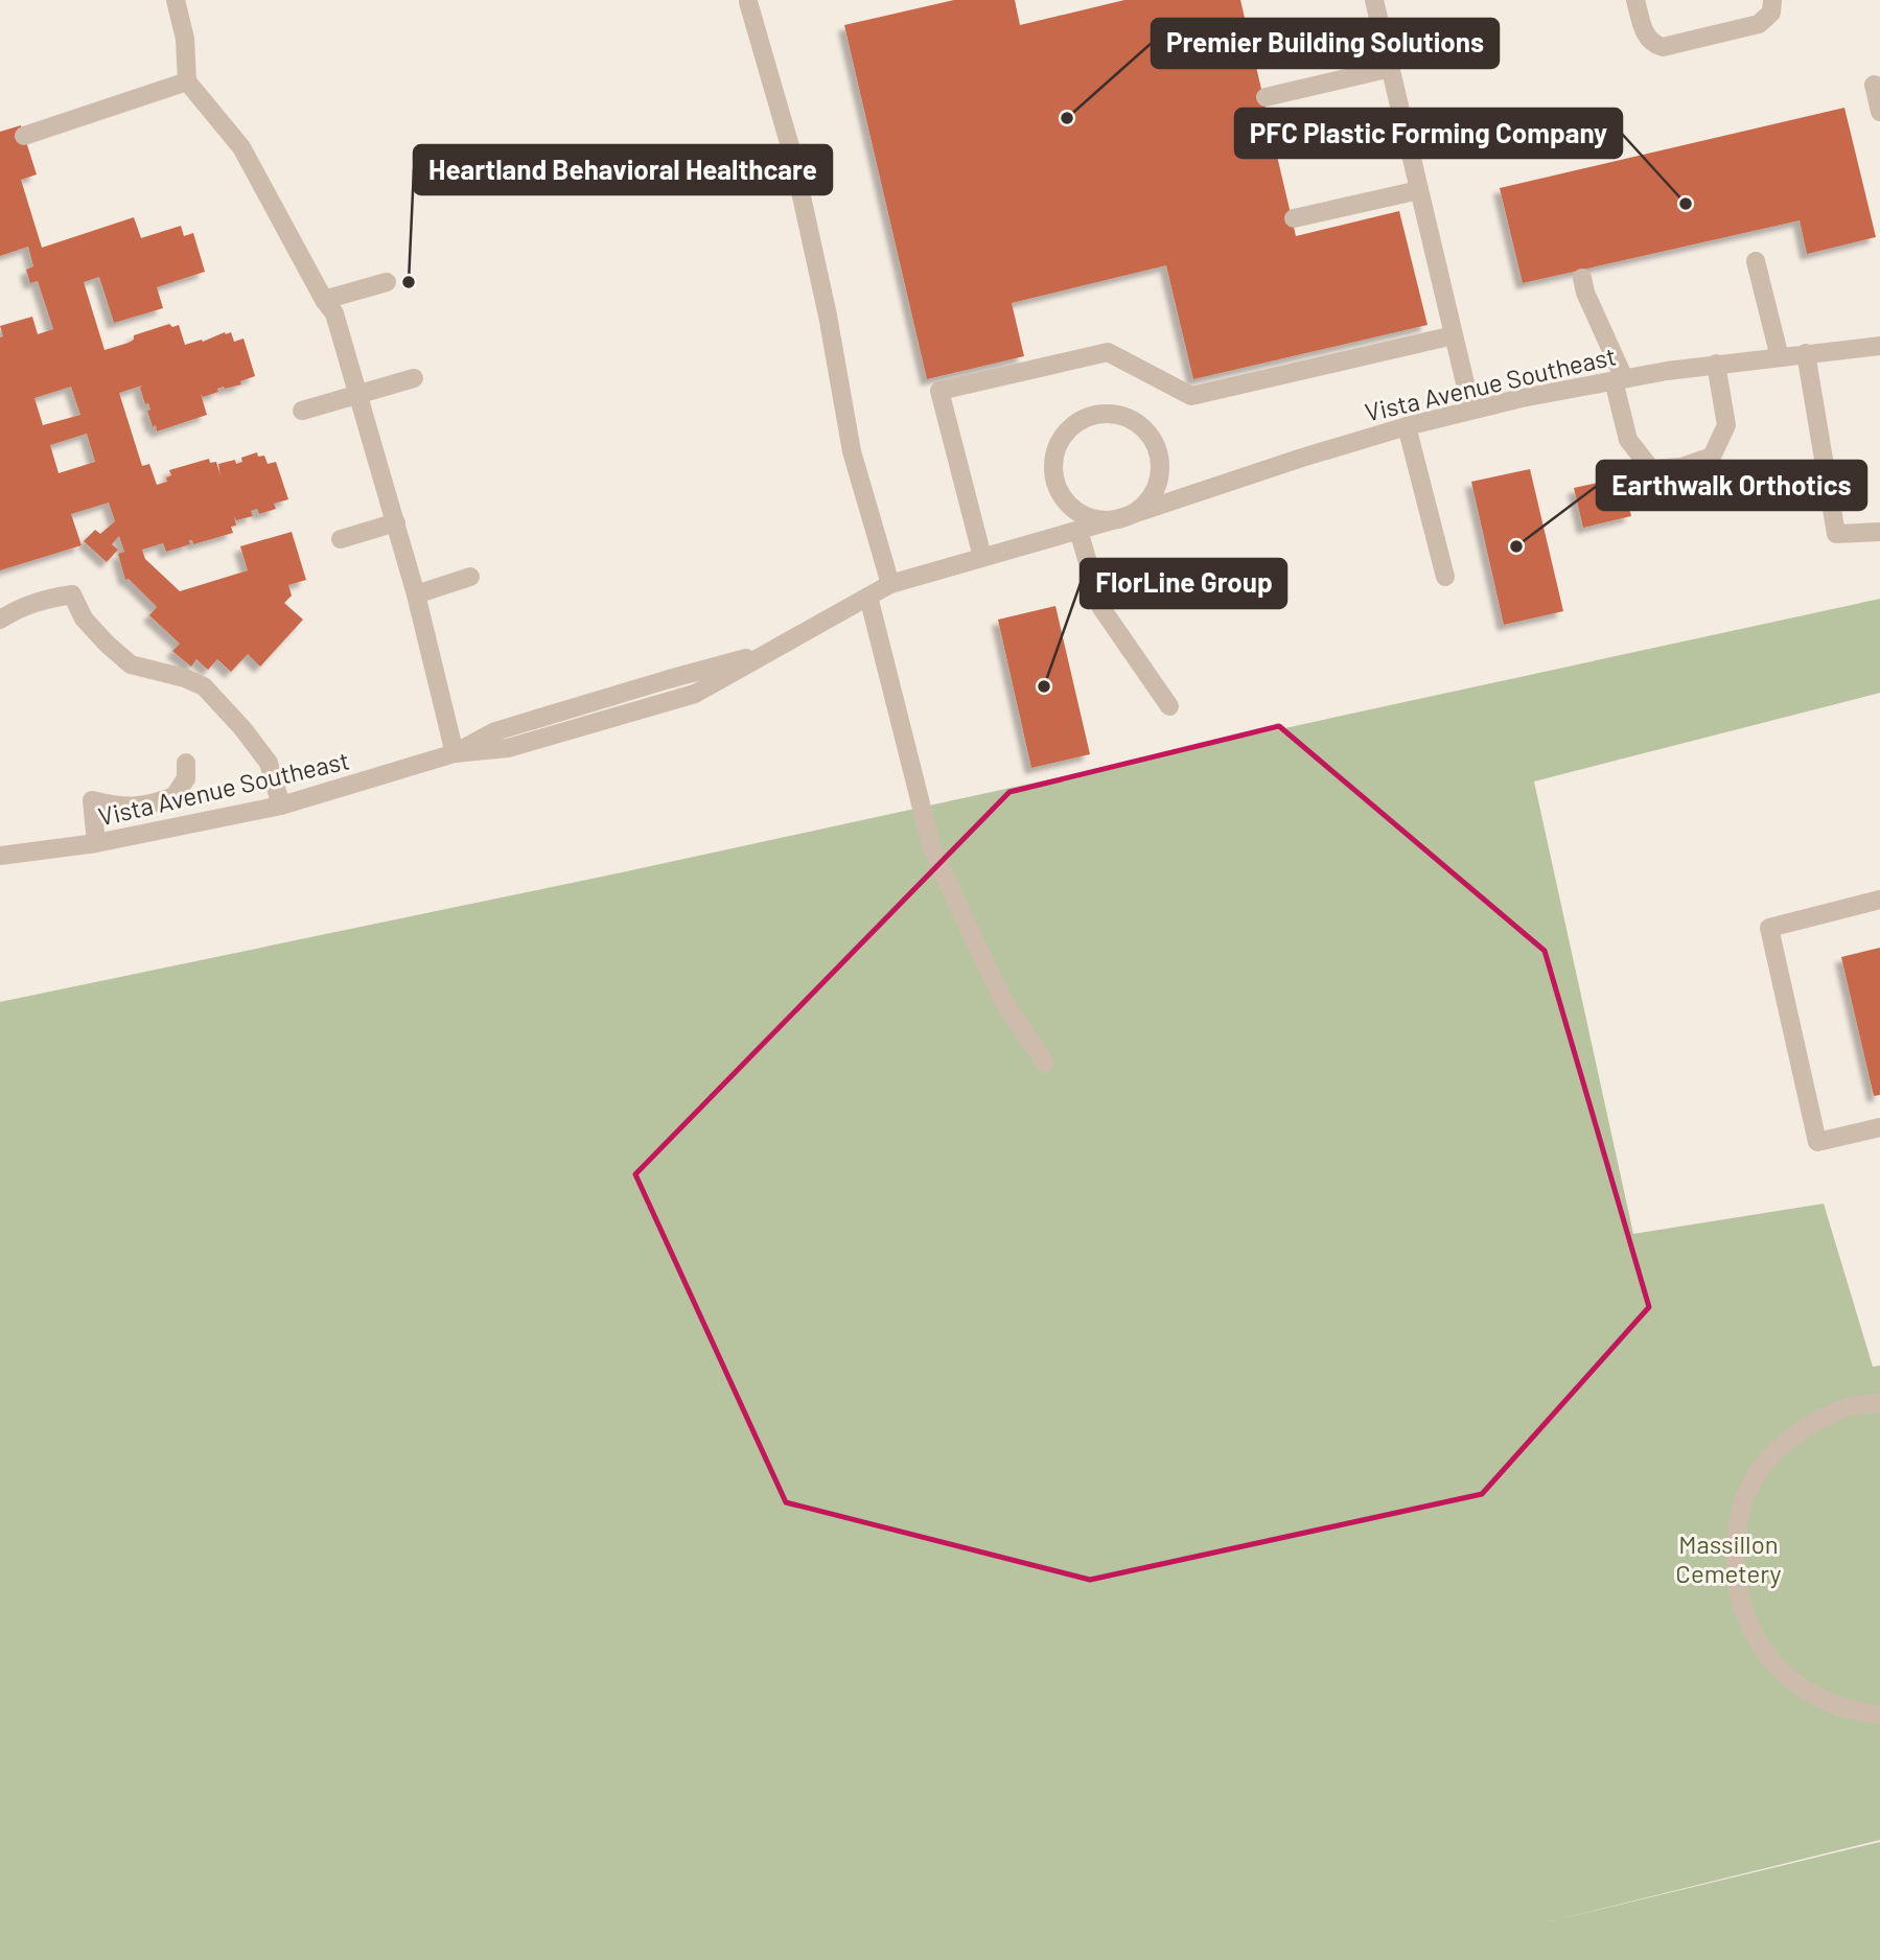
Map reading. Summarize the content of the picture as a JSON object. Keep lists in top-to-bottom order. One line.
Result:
{"streets":{"street":["Vista Avenue Southeast"]},"parks":["Massillon Cemetery"],"places":["Premier Building Solutions","PFC Plastic Forming Company","Heartland Behavioral Healthcare","Earthwalk Orthotics","FlorLine Group"]}
